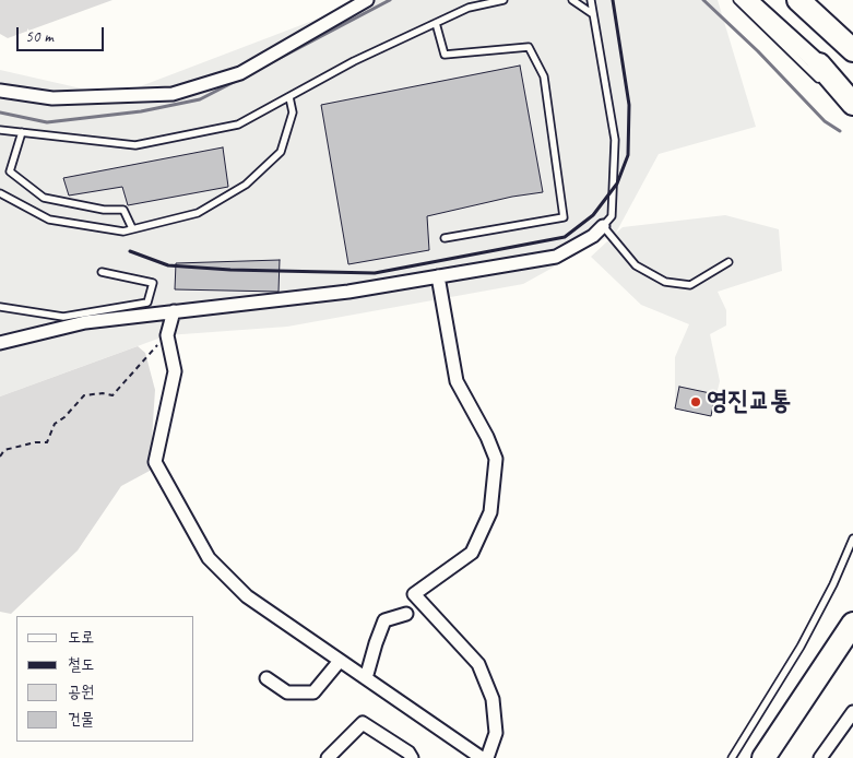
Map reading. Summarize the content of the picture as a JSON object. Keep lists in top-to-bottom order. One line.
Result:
{"places":["영진교통"],"legend":["도로","철도","공원","건물"],"scale_bar":"50 m"}
